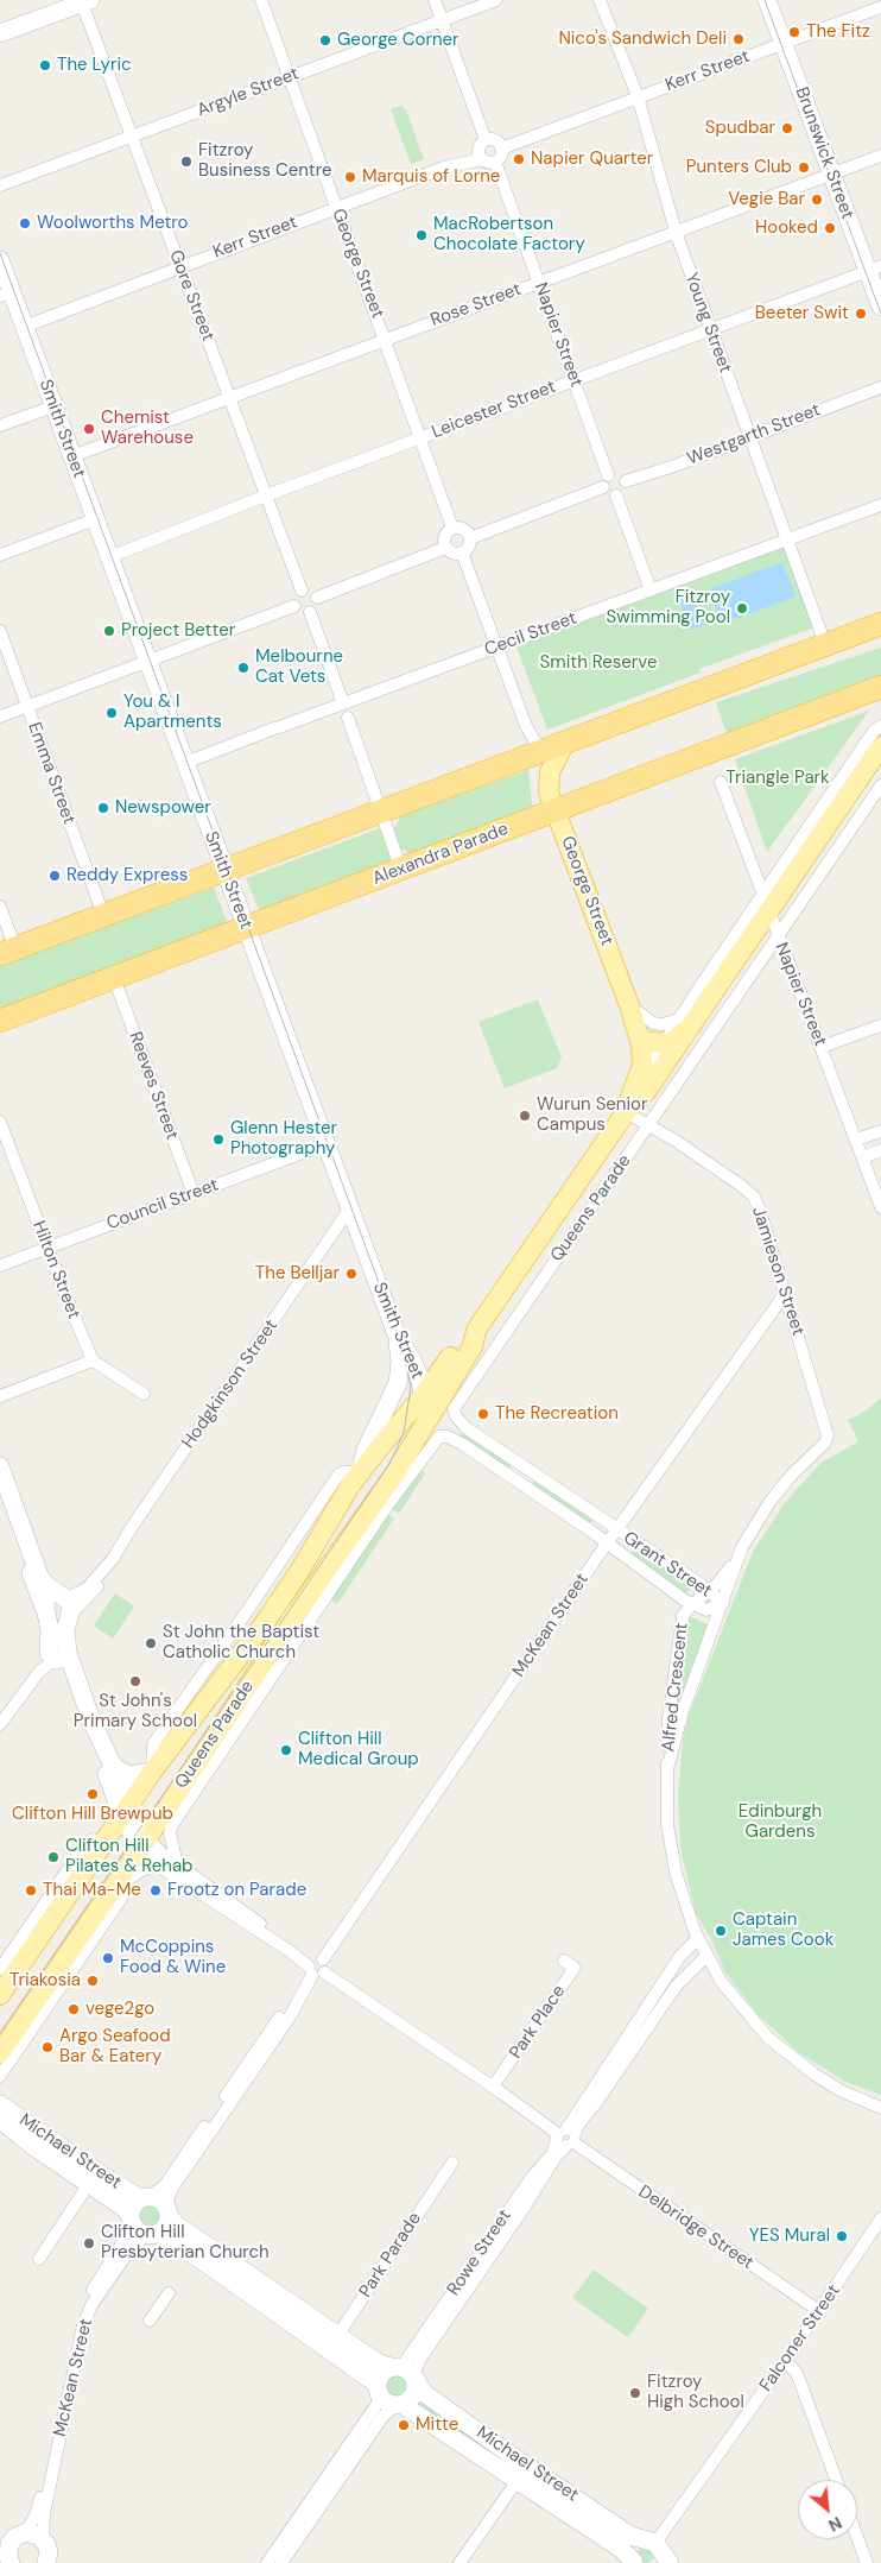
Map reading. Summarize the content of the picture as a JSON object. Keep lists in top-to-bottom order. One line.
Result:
{"streets":{"highway":["Alexandra Parade"],"main road":["George Street","Queens Parade"],"street":["Kerr Street","Argyle Street","Brunswick Street","Gore Street","Rose Street","Young Street","Napier Street","Leicester Street","Smith Street","Westgarth Street","Cecil Street","Emma Street","Reeves Street","Council Street","Hilton Street","Jamieson Street","Hodgkinson Street","Grant Street","McKean Street","Alfred Crescent","Park Place","Michael Street","Delbridge Street","Rowe Street","Park Parade","Falconer Street"]},"crossings":[["Kerr Street","Brunswick Street"],["Kerr Street","George Street"],["Kerr Street","Gore Street"],["Kerr Street","Young Street"],["Kerr Street","Napier Street"],["Kerr Street","Smith Street"],["Argyle Street","George Street"],["Argyle Street","Gore Street"],["Brunswick Street","Rose Street"],["Brunswick Street","Leicester Street"],["George Street","Rose Street"],["George Street","Leicester Street"],["George Street","Alexandra Parade"],["Gore Street","Rose Street"],["Gore Street","Leicester Street"],["Rose Street","Young Street"],["Rose Street","Napier Street"],["Rose Street","Smith Street"],["Young Street","Leicester Street"],["Young Street","Westgarth Street"],["Young Street","Cecil Street"],["Napier Street","Leicester Street"],["Napier Street","Westgarth Street"],["Napier Street","Queens Parade"],["Leicester Street","Smith Street"],["Smith Street","Cecil Street"],["Smith Street","Alexandra Parade"],["Smith Street","Council Street"],["Smith Street","Queens Parade"],["Smith Street","Hodgkinson Street"],["Alexandra Parade","Reeves Street"],["Reeves Street","Council Street"],["Council Street","Hilton Street"],["Queens Parade","Jamieson Street"],["Queens Parade","Grant Street"],["Queens Parade","Delbridge Street"],["Jamieson Street","McKean Street"],["Jamieson Street","Alfred Crescent"],["Grant Street","McKean Street"],["Grant Street","Alfred Crescent"],["McKean Street","Michael Street"],["McKean Street","Delbridge Street"],["Alfred Crescent","Rowe Street"],["Park Place","Delbridge Street"],["Michael Street","Rowe Street"],["Michael Street","Park Parade"],["Michael Street","Falconer Street"],["Delbridge Street","Rowe Street"],["Delbridge Street","Falconer Street"]],"parks":["Smith Reserve","Triangle Park","Edinburgh Gardens"],"places":["The Fitz","Nico's Sandwich Deli","George Corner","The Lyric","Spudbar","Napier Quarter","Fitzroy Business Centre","Punters Club","Marquis of Lorne","Vegie Bar","Woolworths Metro","Hooked","MacRobertson Chocolate Factory","Beeter Swit","Chemist Warehouse","Fitzroy Swimming Pool","Project Better","Melbourne Cat Vets","You & I Apartments","Newspower","Reddy Express","Wurun Senior Campus","Glenn Hester Photography","The Belljar","The Recreation","St John the Baptist Catholic Church","St John's Primary School","Clifton Hill Medical Group","Clifton Hill Brewpub","Clifton Hill Pilates & Rehab","Thai Ma-Me","Frootz on Parade","Captain James Cook","McCoppins Food & Wine","Triakosia","vege2go","Argo Seafood Bar & Eatery","YES Mural","Clifton Hill Presbyterian Church","Fitzroy High School","Mitte"],"north":"bottom right"}
